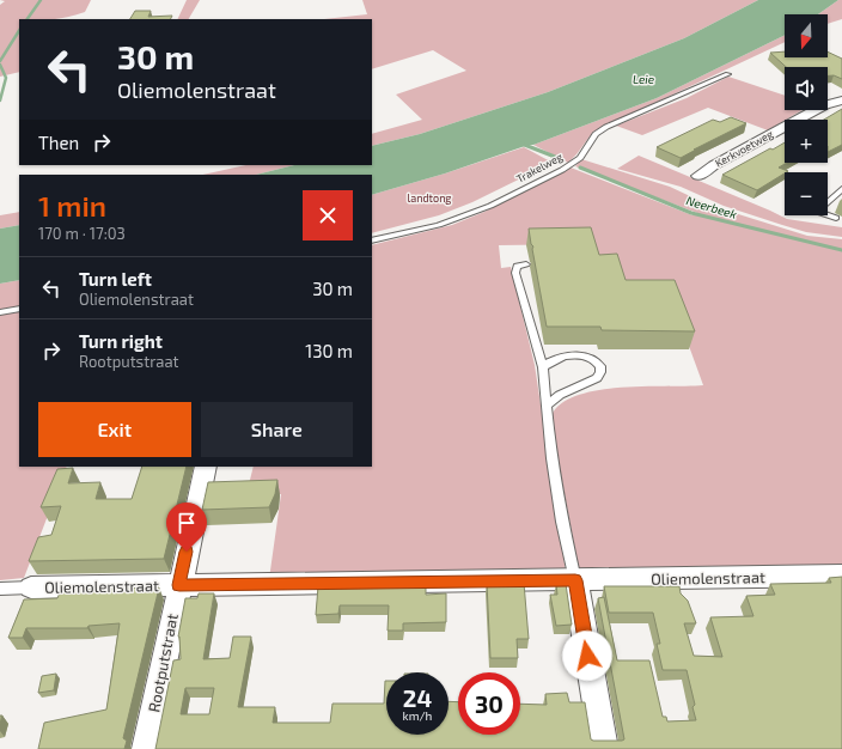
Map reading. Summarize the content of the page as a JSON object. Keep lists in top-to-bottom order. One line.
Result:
{"streets":{"street":["Kerkvoetweg","Oliemolenstraat","Rootputstraat"],"lane":["Trakelweg"]},"crossings":[["Oliemolenstraat","Rootputstraat"]],"water":["Leie","Neerbeek"],"parks":["landtong"],"north":"bottom","page":{"map_buttons":["+","−"],"turn":["30 m","Oliemolenstraat"],"then":"Then","heading":["1 min","170 m · 17:03"],"list":[{"name":"Turn left","note":"Oliemolenstraat","value":"30 m"},{"name":"Turn right","note":"Rootputstraat","value":"130 m"}],"buttons":["Exit","Share"],"speed":"24 km/h","limit":"30"}}
